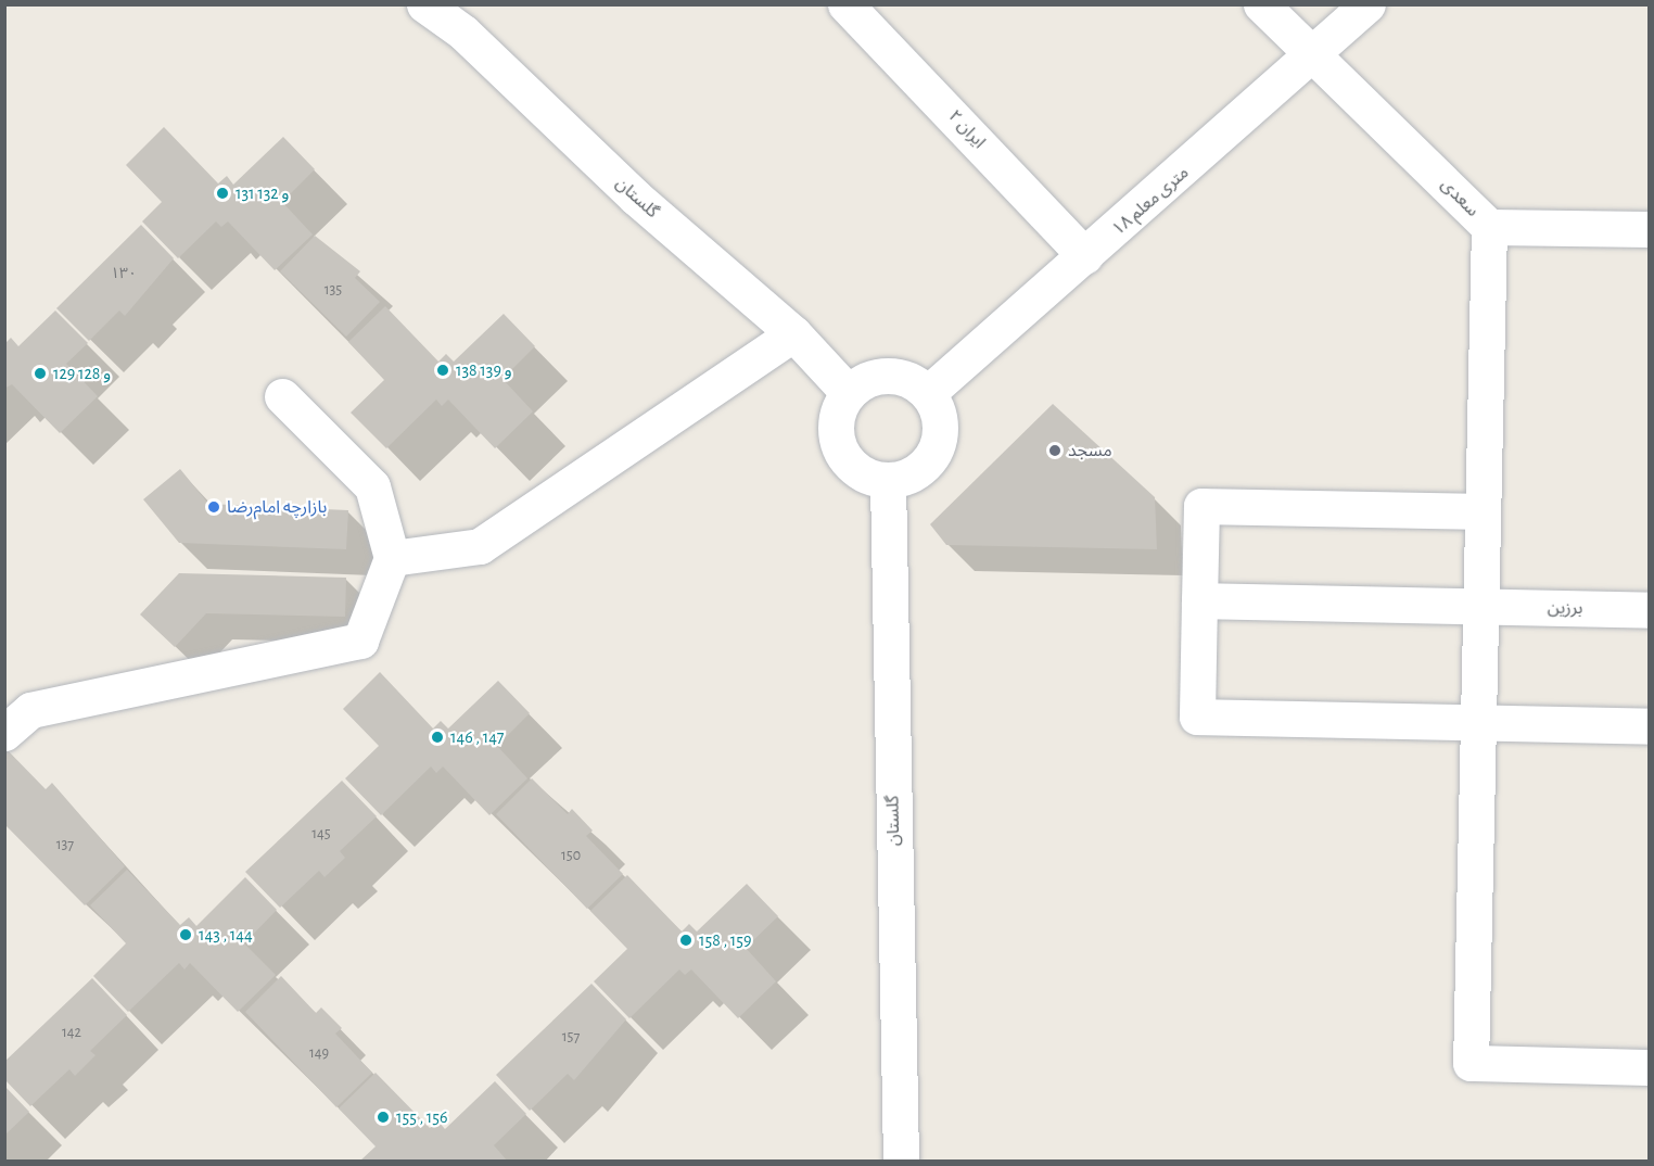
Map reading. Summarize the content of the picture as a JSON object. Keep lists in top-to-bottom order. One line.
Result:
{"streets":{"street":["ایران ۲","گلستان","سعدی","۱۸ متری معلم","برزین"]},"crossings":[["ایران ۲","۱۸ متری معلم"],["گلستان","۱۸ متری معلم"],["سعدی","۱۸ متری معلم"]],"places":["131 و 132","138 و 139","129 و 128","مسجد","بازارچه امام‌رضا","146 , 147","143 , 144","158 , 159","155 , 156"],"house_numbers":["۱۳۰","135","145","137","150","142","157","149"]}
